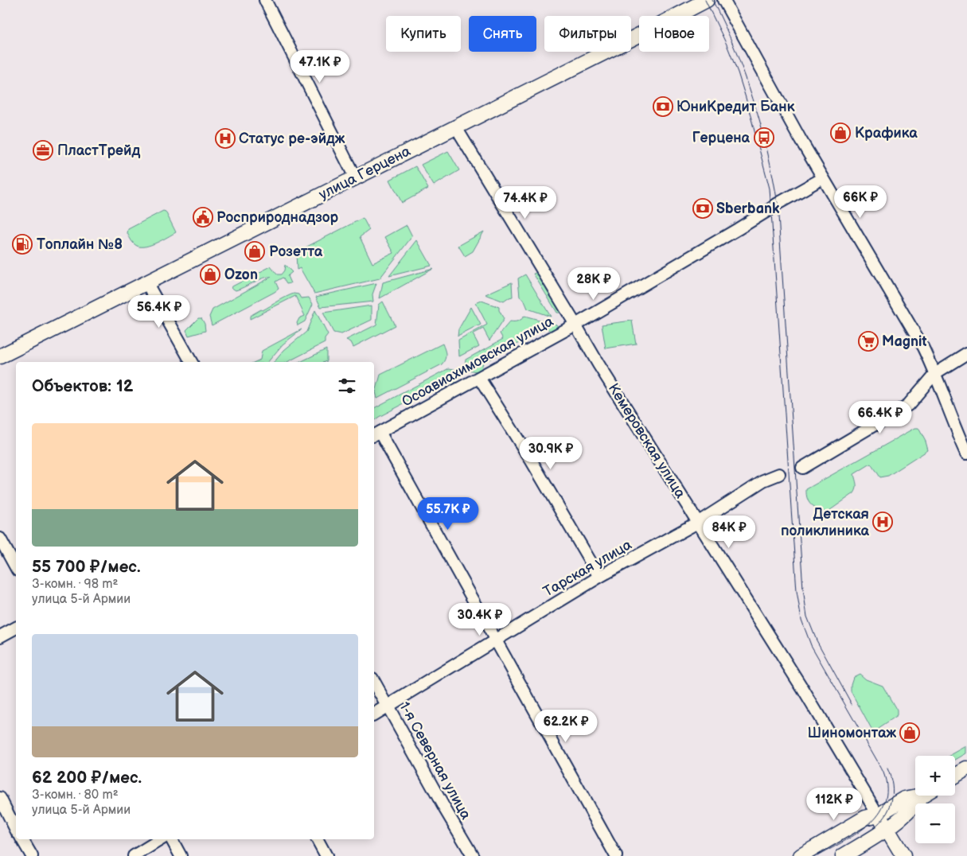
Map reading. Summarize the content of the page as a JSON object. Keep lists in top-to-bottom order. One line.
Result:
{"streets":{"main road":["улица Герцена"],"street":["Осоавиахимовская улица","Кемеровская улица","Тарская улица","1-я Северная улица"]},"crossings":[["улица Герцена","Кемеровская улица"],["Осоавиахимовская улица","Кемеровская улица"],["Кемеровская улица","Тарская улица"],["Тарская улица","1-я Северная улица"]],"places":{"bank":["ЮниКредит Банк","Sberbank"],"shop":["Крафика","Розетта","Ozon","Шиномонтаж"],"bus stop":["Герцена"],"hospital":["Статус ре-эйдж","Детская поликлиника"],"office":["ПластТрейд"],"public building":["Росприроднадзор"],"fuel station":["Топлайн №8"],"supermarket":["Magnit"]},"page":{"chip":["Купить","Снять","Фильтры","Новое"],"price":["47.1K ₽","66K ₽","74.4K ₽","28K ₽","56.4K ₽","66.4K ₽","30.9K ₽","55.7K ₽","84K ₽","30.4K ₽","62.2K ₽","112K ₽"],"heading":"Объектов: 12","list":[{"name":"55 700 ₽/мес.","note":"3-комн. · 98 m² · улица 5-й Армии"},{"name":"62 200 ₽/мес.","note":"3-комн. · 80 m² · улица 5-й Армии"}],"map_buttons":["+","−"]}}
